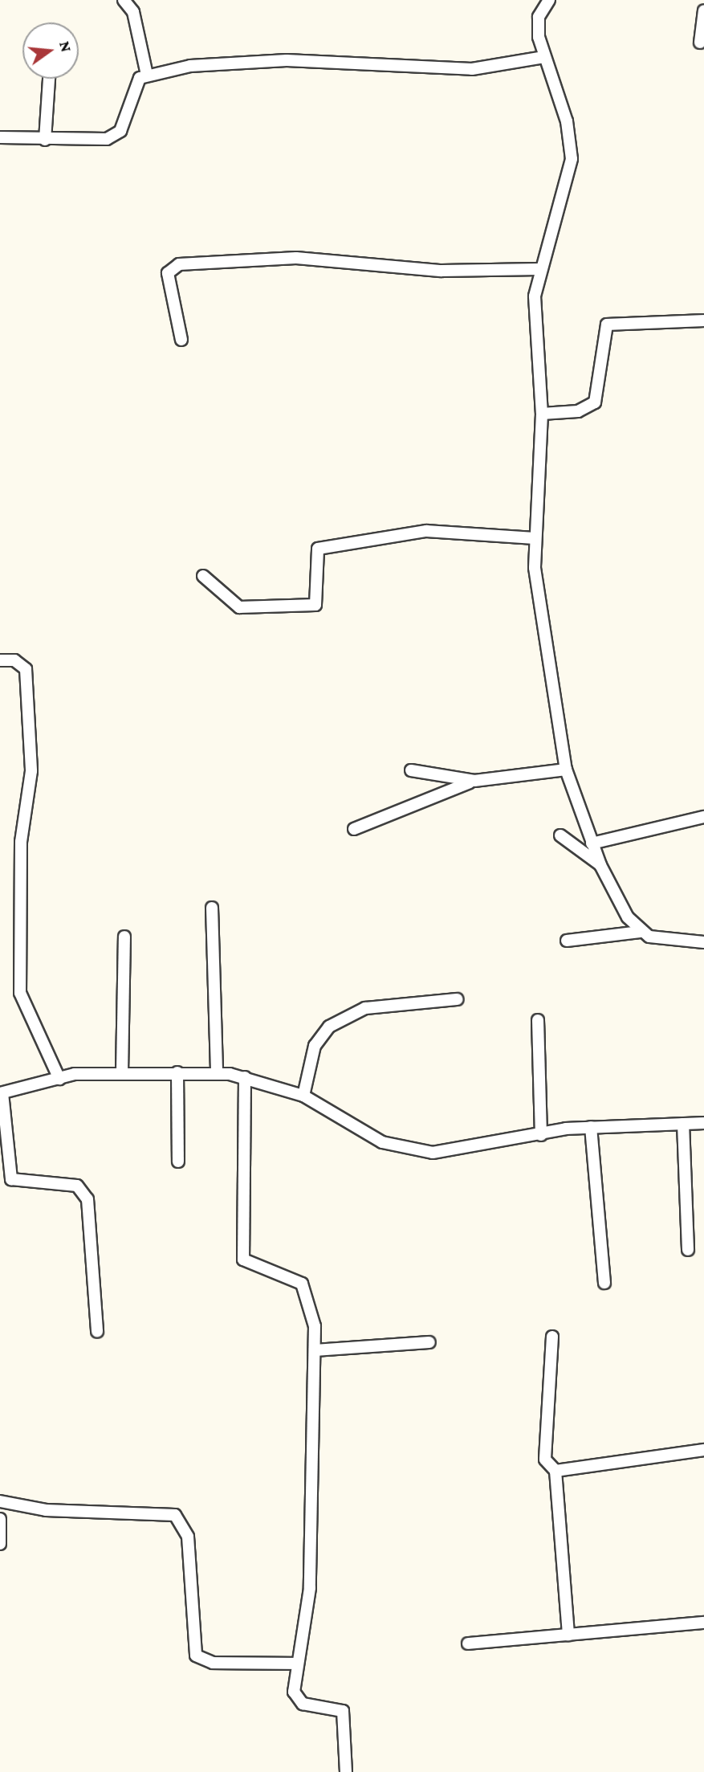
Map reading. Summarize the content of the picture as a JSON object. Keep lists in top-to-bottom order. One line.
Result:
{"north":"right"}
